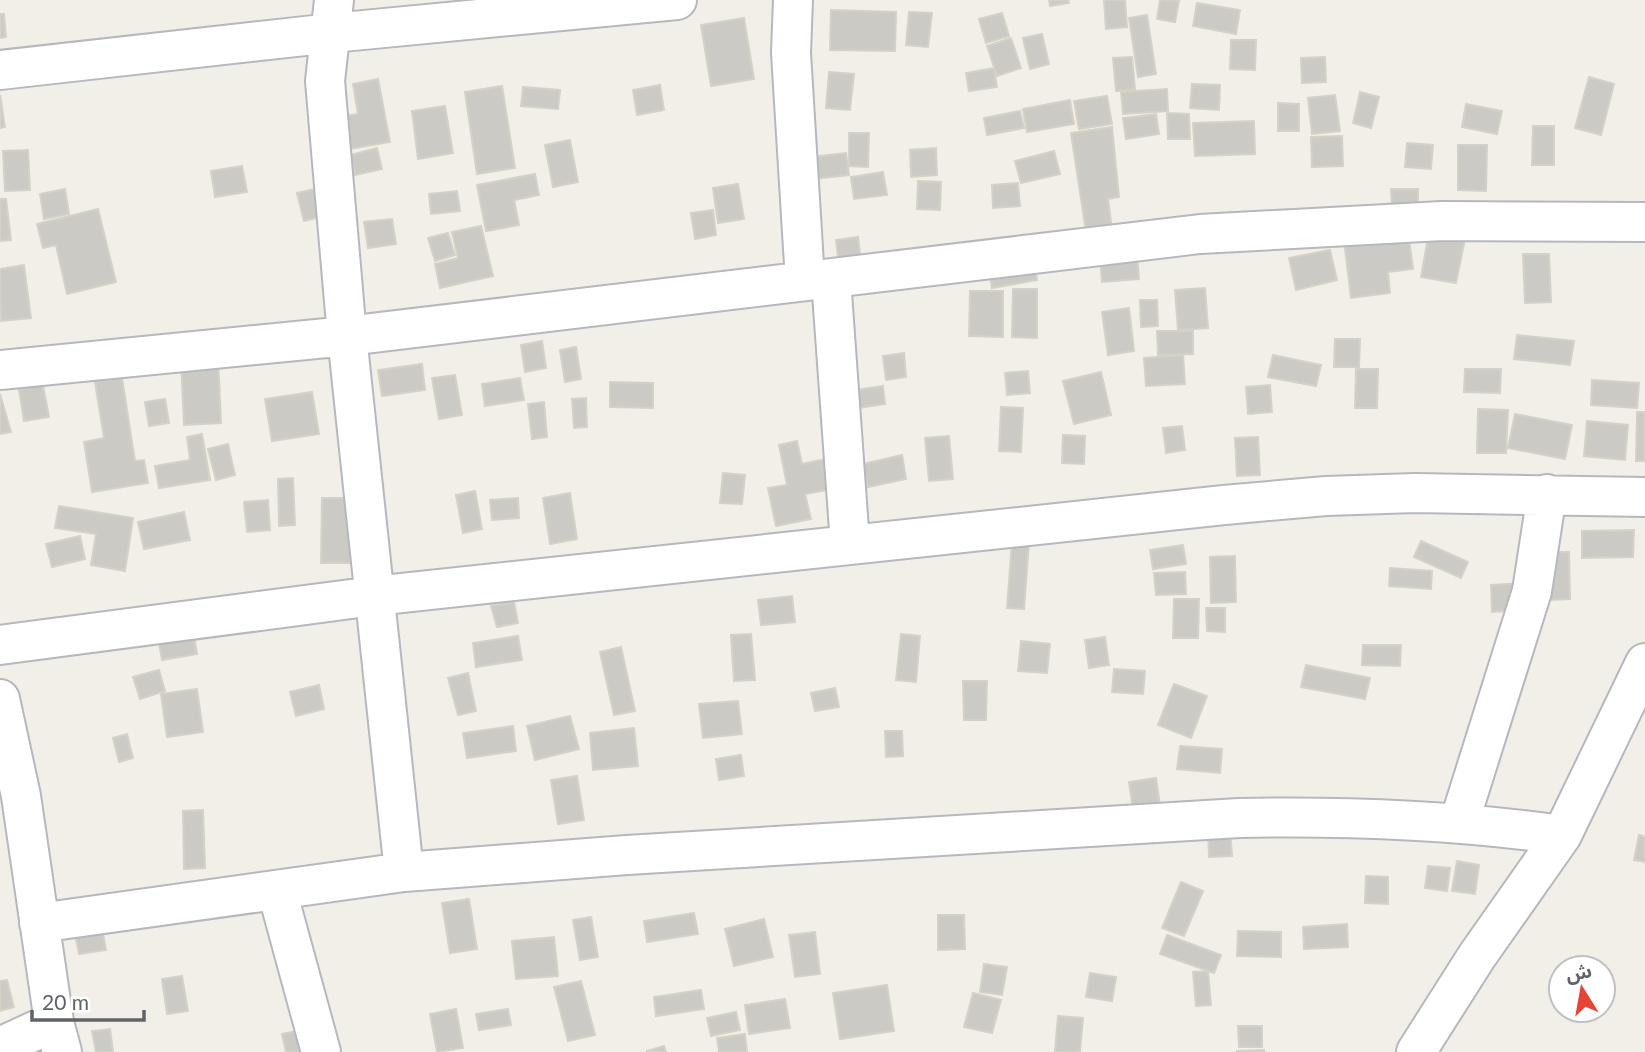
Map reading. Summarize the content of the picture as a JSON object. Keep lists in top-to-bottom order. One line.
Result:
{"scale_bar":"20 m","north":"top"}
